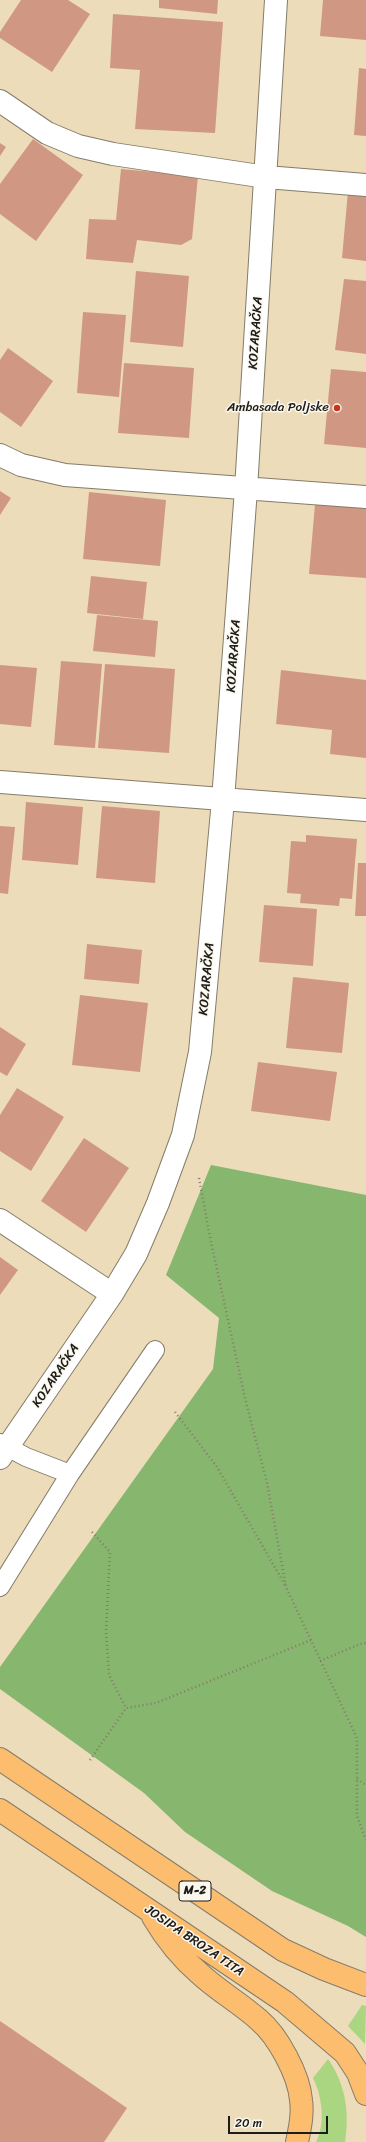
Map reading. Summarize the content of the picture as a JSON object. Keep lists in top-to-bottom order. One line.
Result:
{"streets":{"main road":["M-2","JOSIPA BROZA TITA"],"street":["KOZARAČKA"]},"places":["Ambasada Poljske"],"scale_bar":"20 m"}
